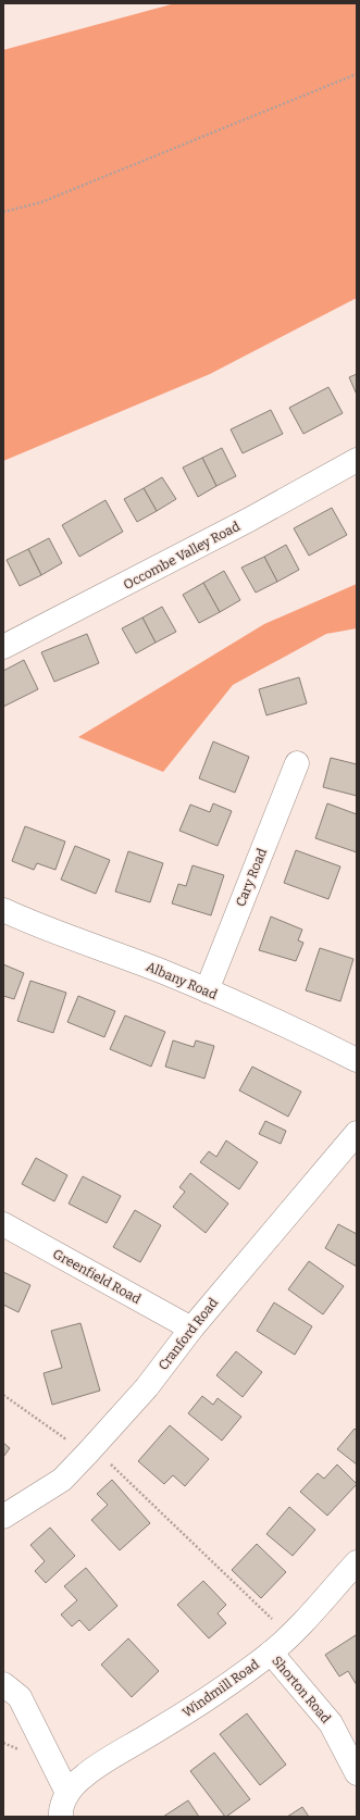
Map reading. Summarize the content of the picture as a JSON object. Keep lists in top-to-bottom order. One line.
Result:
{"streets":{"street":["Occombe Valley Road","Cary Road","Albany Road","Greenfield Road","Cranford Road","Windmill Road","Shorton Road"]},"crossings":[["Cary Road","Albany Road"],["Greenfield Road","Cranford Road"],["Windmill Road","Shorton Road"]]}
